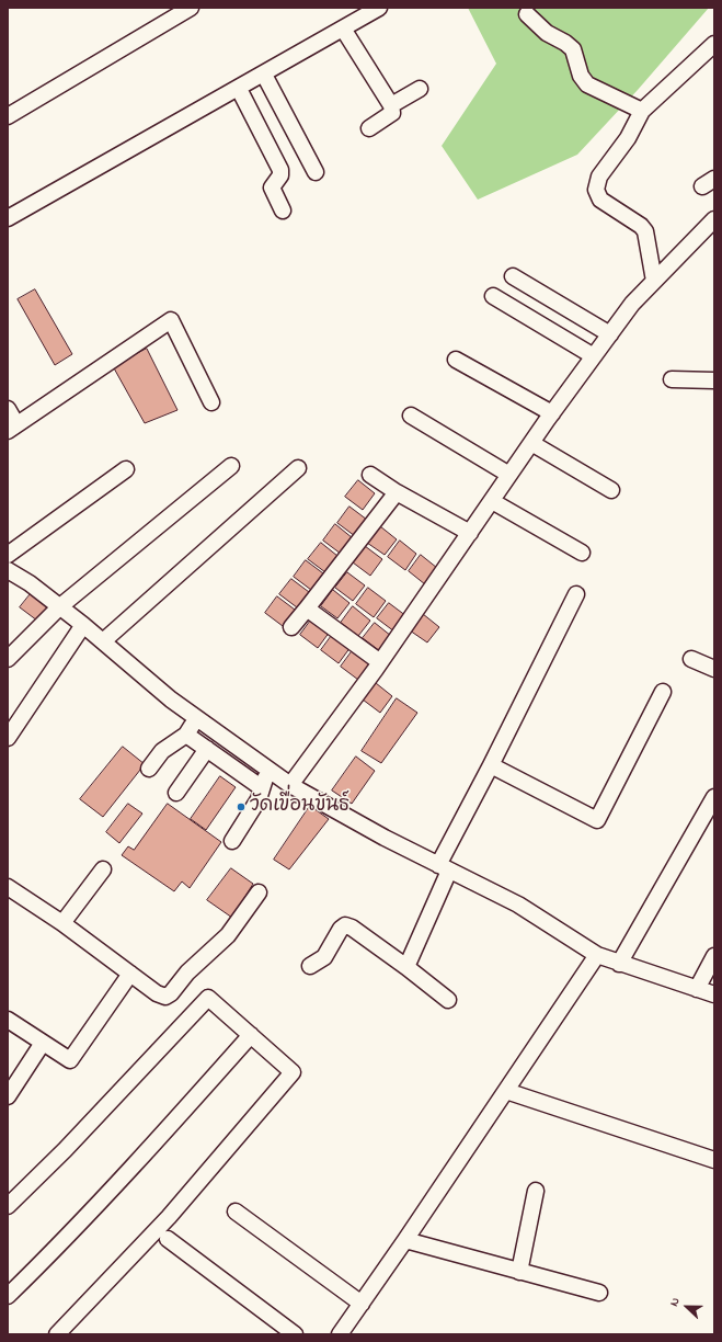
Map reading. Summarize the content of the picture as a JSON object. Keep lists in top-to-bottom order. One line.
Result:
{"places":["วัดเขื่อนขันธ์"],"north":"left"}
